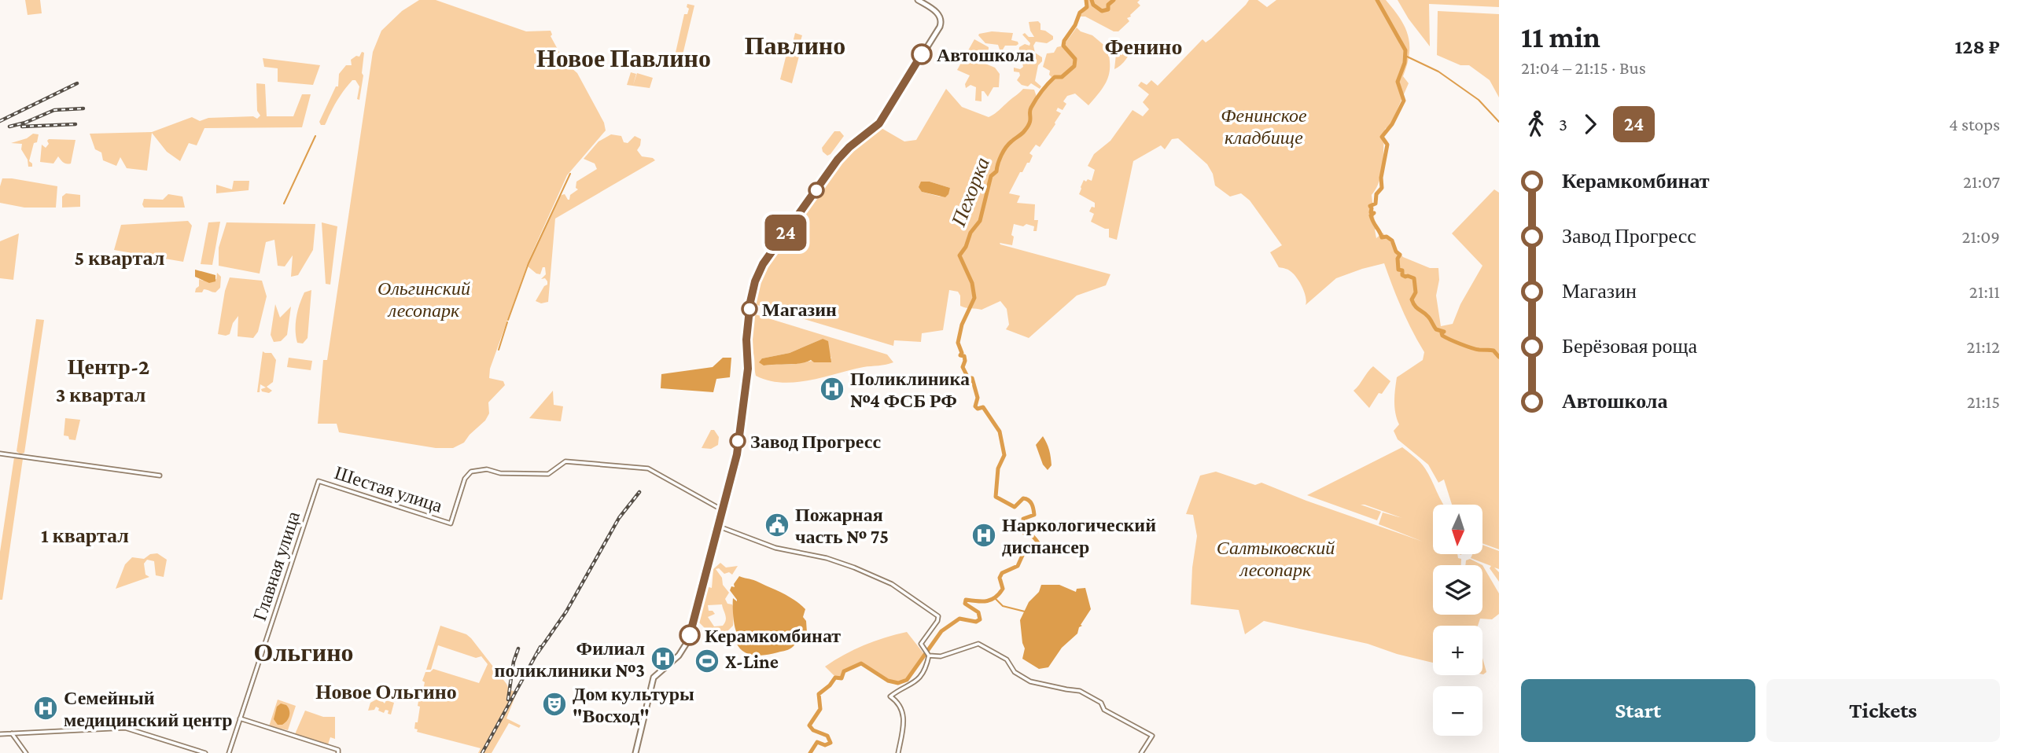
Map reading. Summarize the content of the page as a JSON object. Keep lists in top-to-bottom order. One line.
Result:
{"streets":{"street":["Шестая улица","Главная улица"]},"crossings":[["Шестая улица","Главная улица"]],"districts":["Павлино","Фенино","Новое Павлино","5 квартал","Центр-2","3 квартал","1 квартал","Ольгино","Новое Ольгино"],"water":["Пехорка"],"parks":["Фенинское кладбище","Ольгинский лесопарк","Салтыковский лесопарк"],"places":{"other":["Автошкола","Магазин","Завод Прогресс","Керамкомбинат"],"hospital":["Поликлиника №4 ФСБ РФ","Наркологический диспансер","Филиал поликлиники №3","Семейный медицинский центр"],"public building":["Пожарная часть № 75"],"sports":["X-Line"],"theatre":["Дом культуры \"Восход\""]},"lines":["bus line 24"],"north":"bottom","page":{"on_map":"24","heading":["11 min","21:04 – 21:15 · Bus","128 ₽"],"legs":["3","24","4 stops"],"list":[{"name":"Керамкомбинат","value":"21:07"},{"name":"Завод Прогресс","value":"21:09"},{"name":"Магазин","value":"21:11"},{"name":"Берёзовая роща","value":"21:12"},{"name":"Автошкола","value":"21:15"}],"map_buttons":["+","−"],"buttons":["Start","Tickets"]}}
